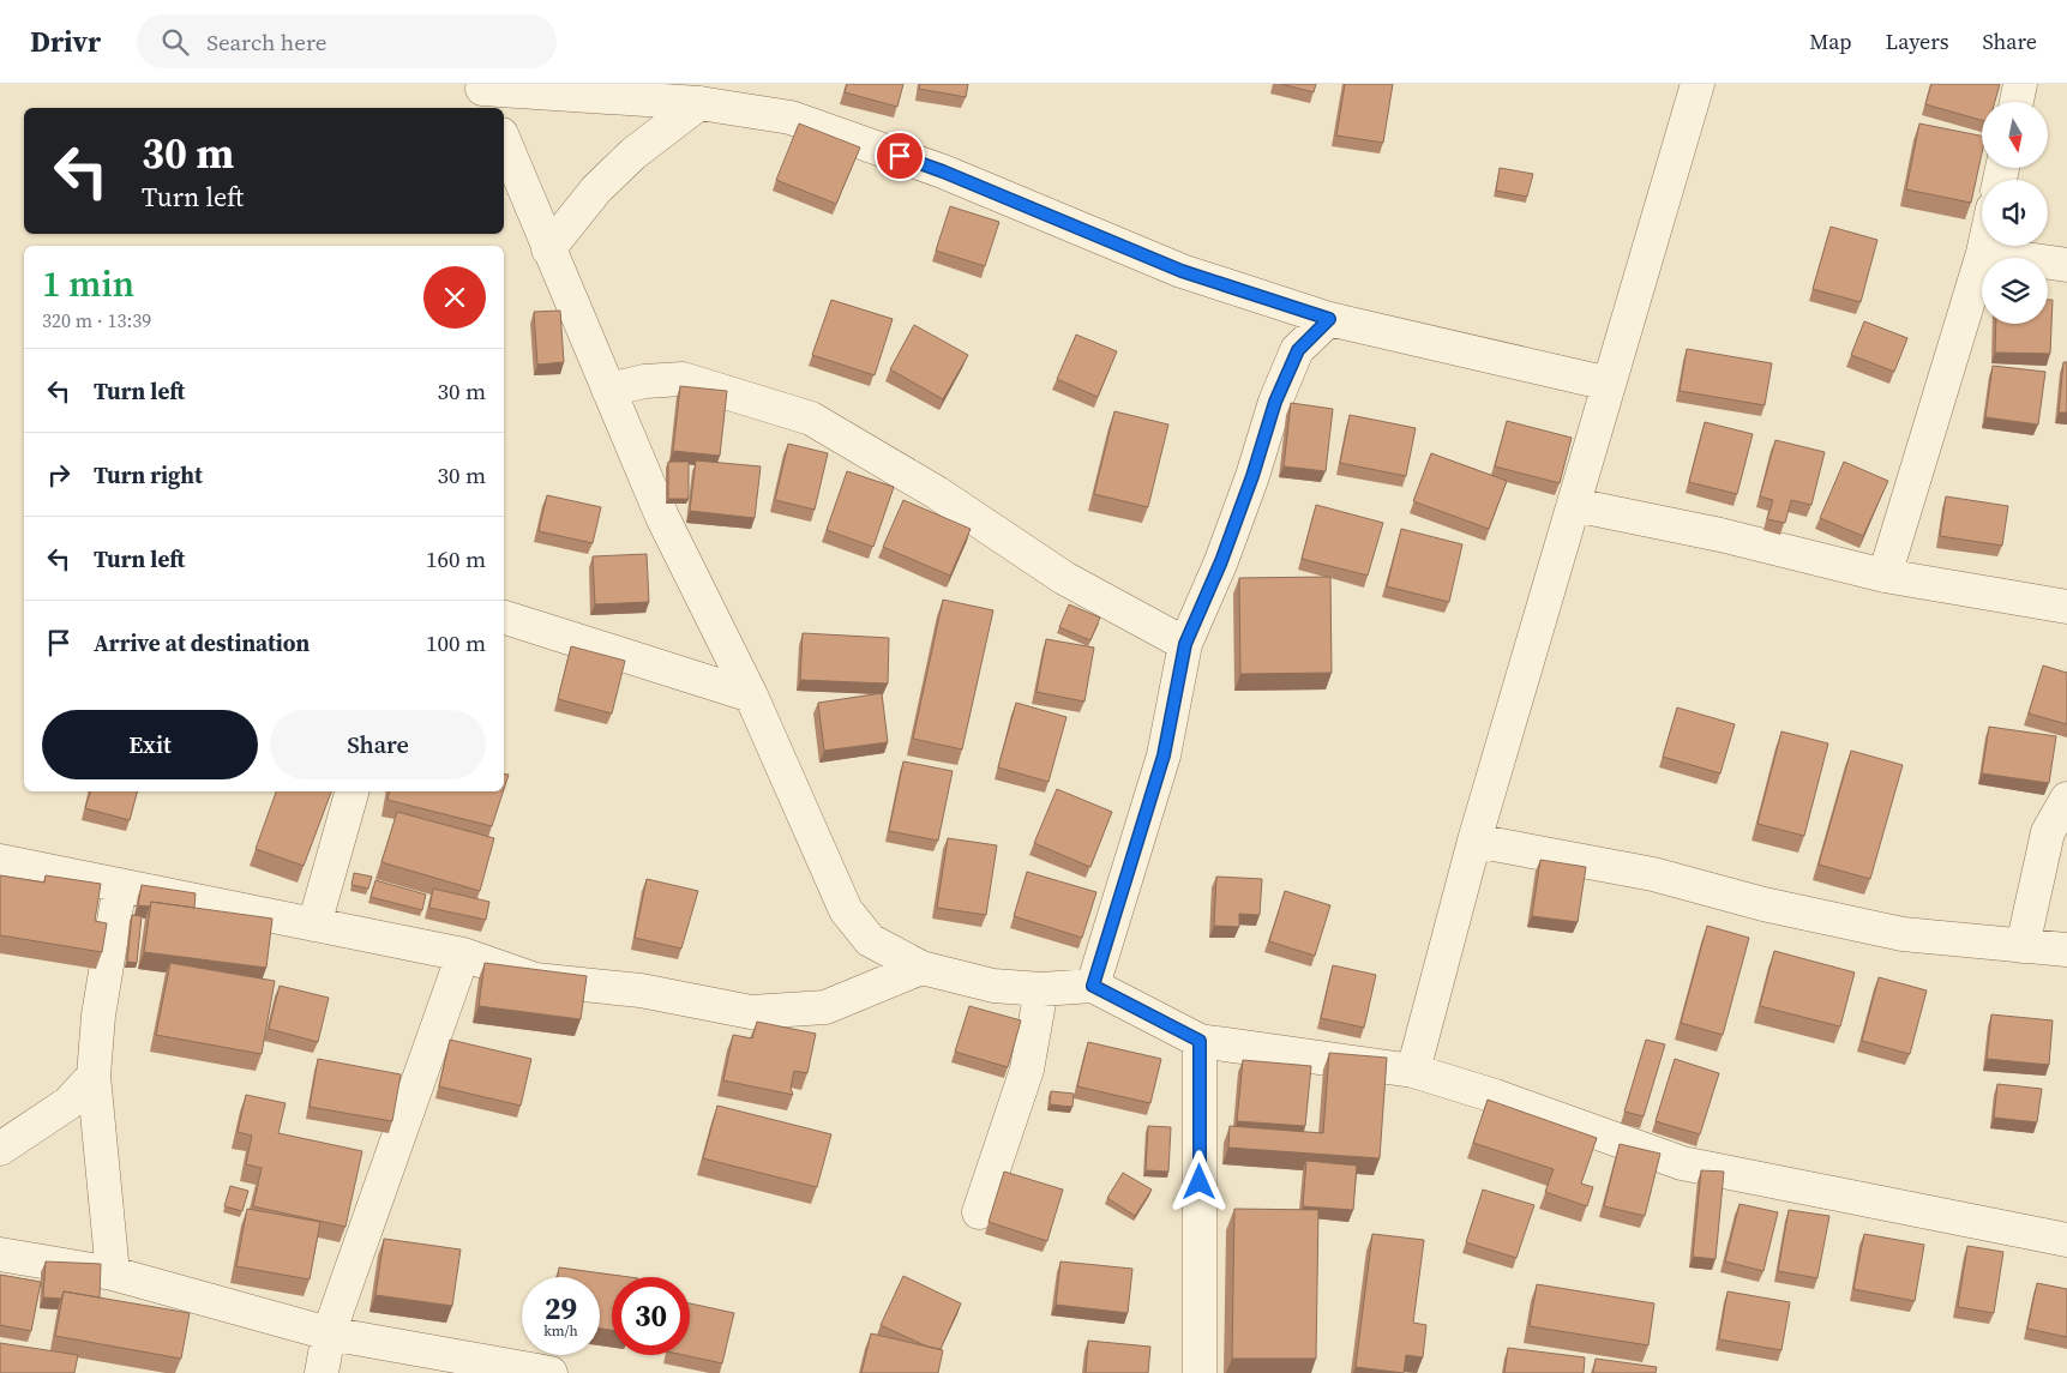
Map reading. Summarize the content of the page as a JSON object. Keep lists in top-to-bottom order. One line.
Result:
{"north":"bottom","page":{"header":"Drivr","search":"Search here","nav":["Map","Layers","Share"],"turn":["30 m","Turn left"],"heading":["1 min","320 m · 13:39"],"list":[{"name":"Turn left","value":"30 m"},{"name":"Turn right","value":"30 m"},{"name":"Turn left","value":"160 m"},{"name":"Arrive at destination","value":"100 m"}],"buttons":["Exit","Share"],"speed":"29 km/h","limit":"30"}}
